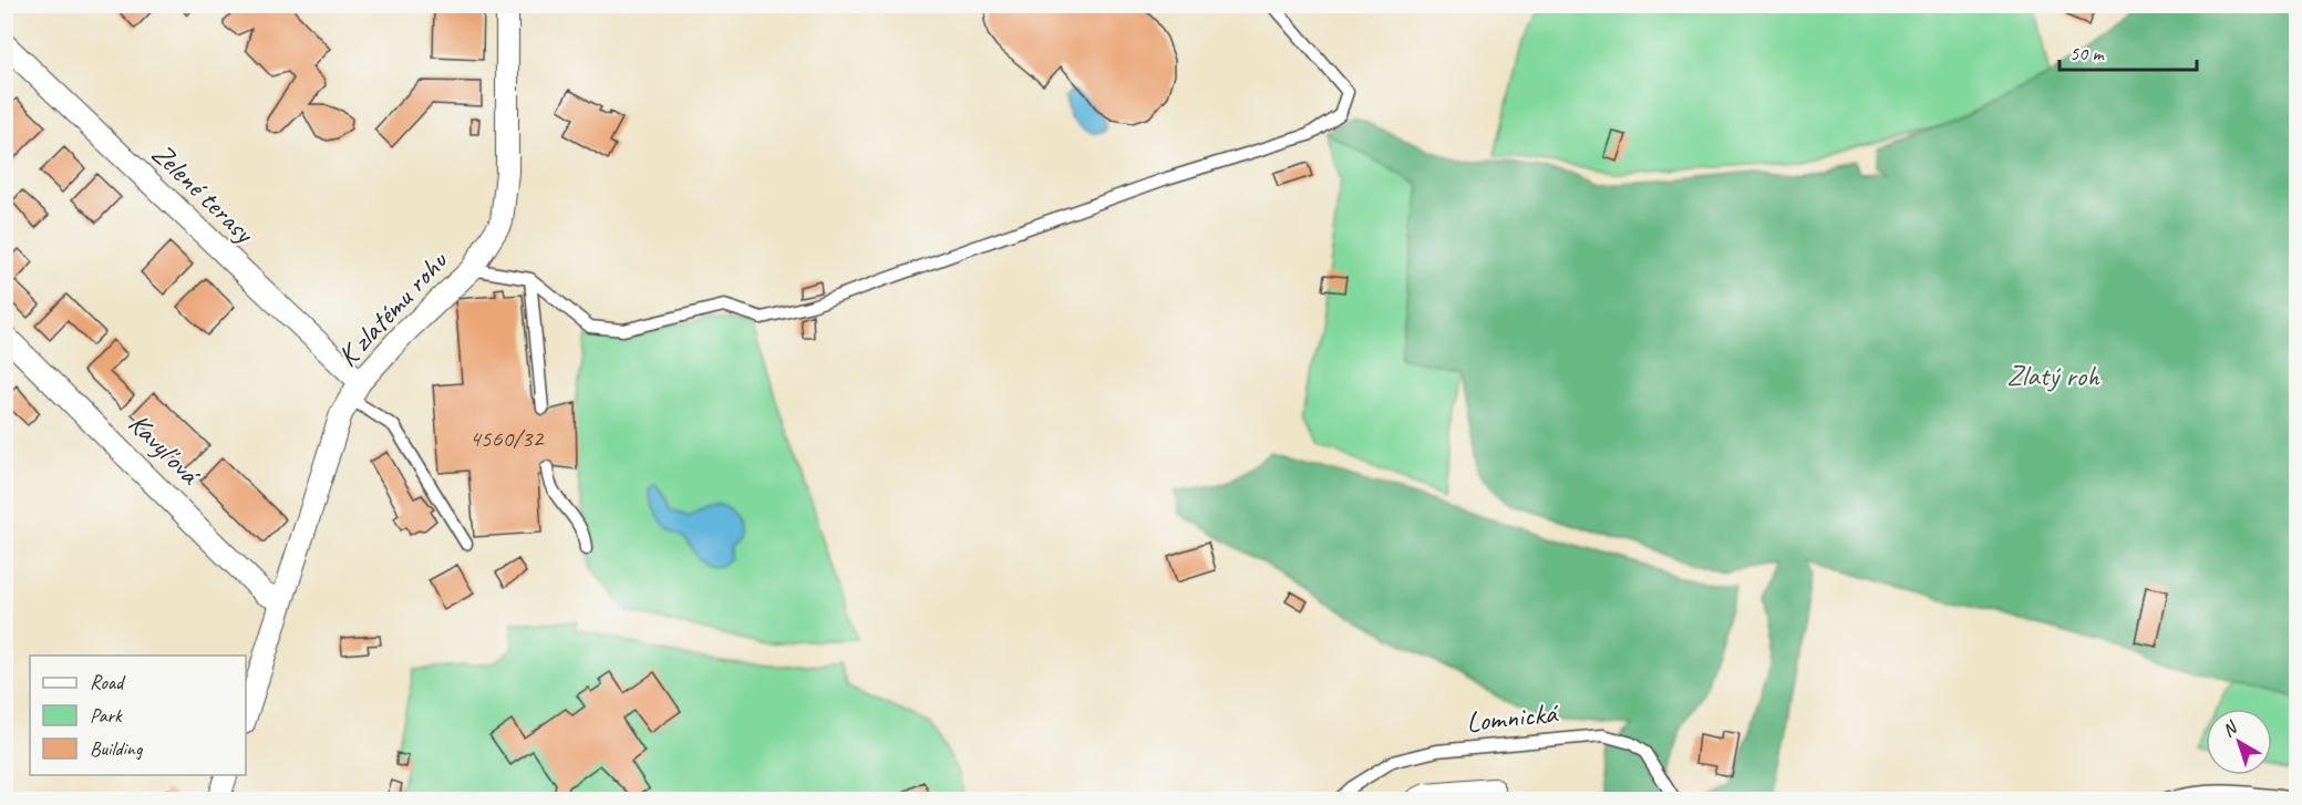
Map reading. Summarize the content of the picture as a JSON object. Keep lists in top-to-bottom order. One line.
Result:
{"streets":{"street":["Zelené terasy","K zlatému rohu","Kavyľová"],"lane":["Lomnická"]},"crossings":[["Zelené terasy","K zlatému rohu"],["K zlatému rohu","Kavyľová"]],"parks":["Zlatý roh"],"house_numbers":["4560/32"],"legend":["Road","Park","Building"],"scale_bar":"50 m","north":"top left"}
